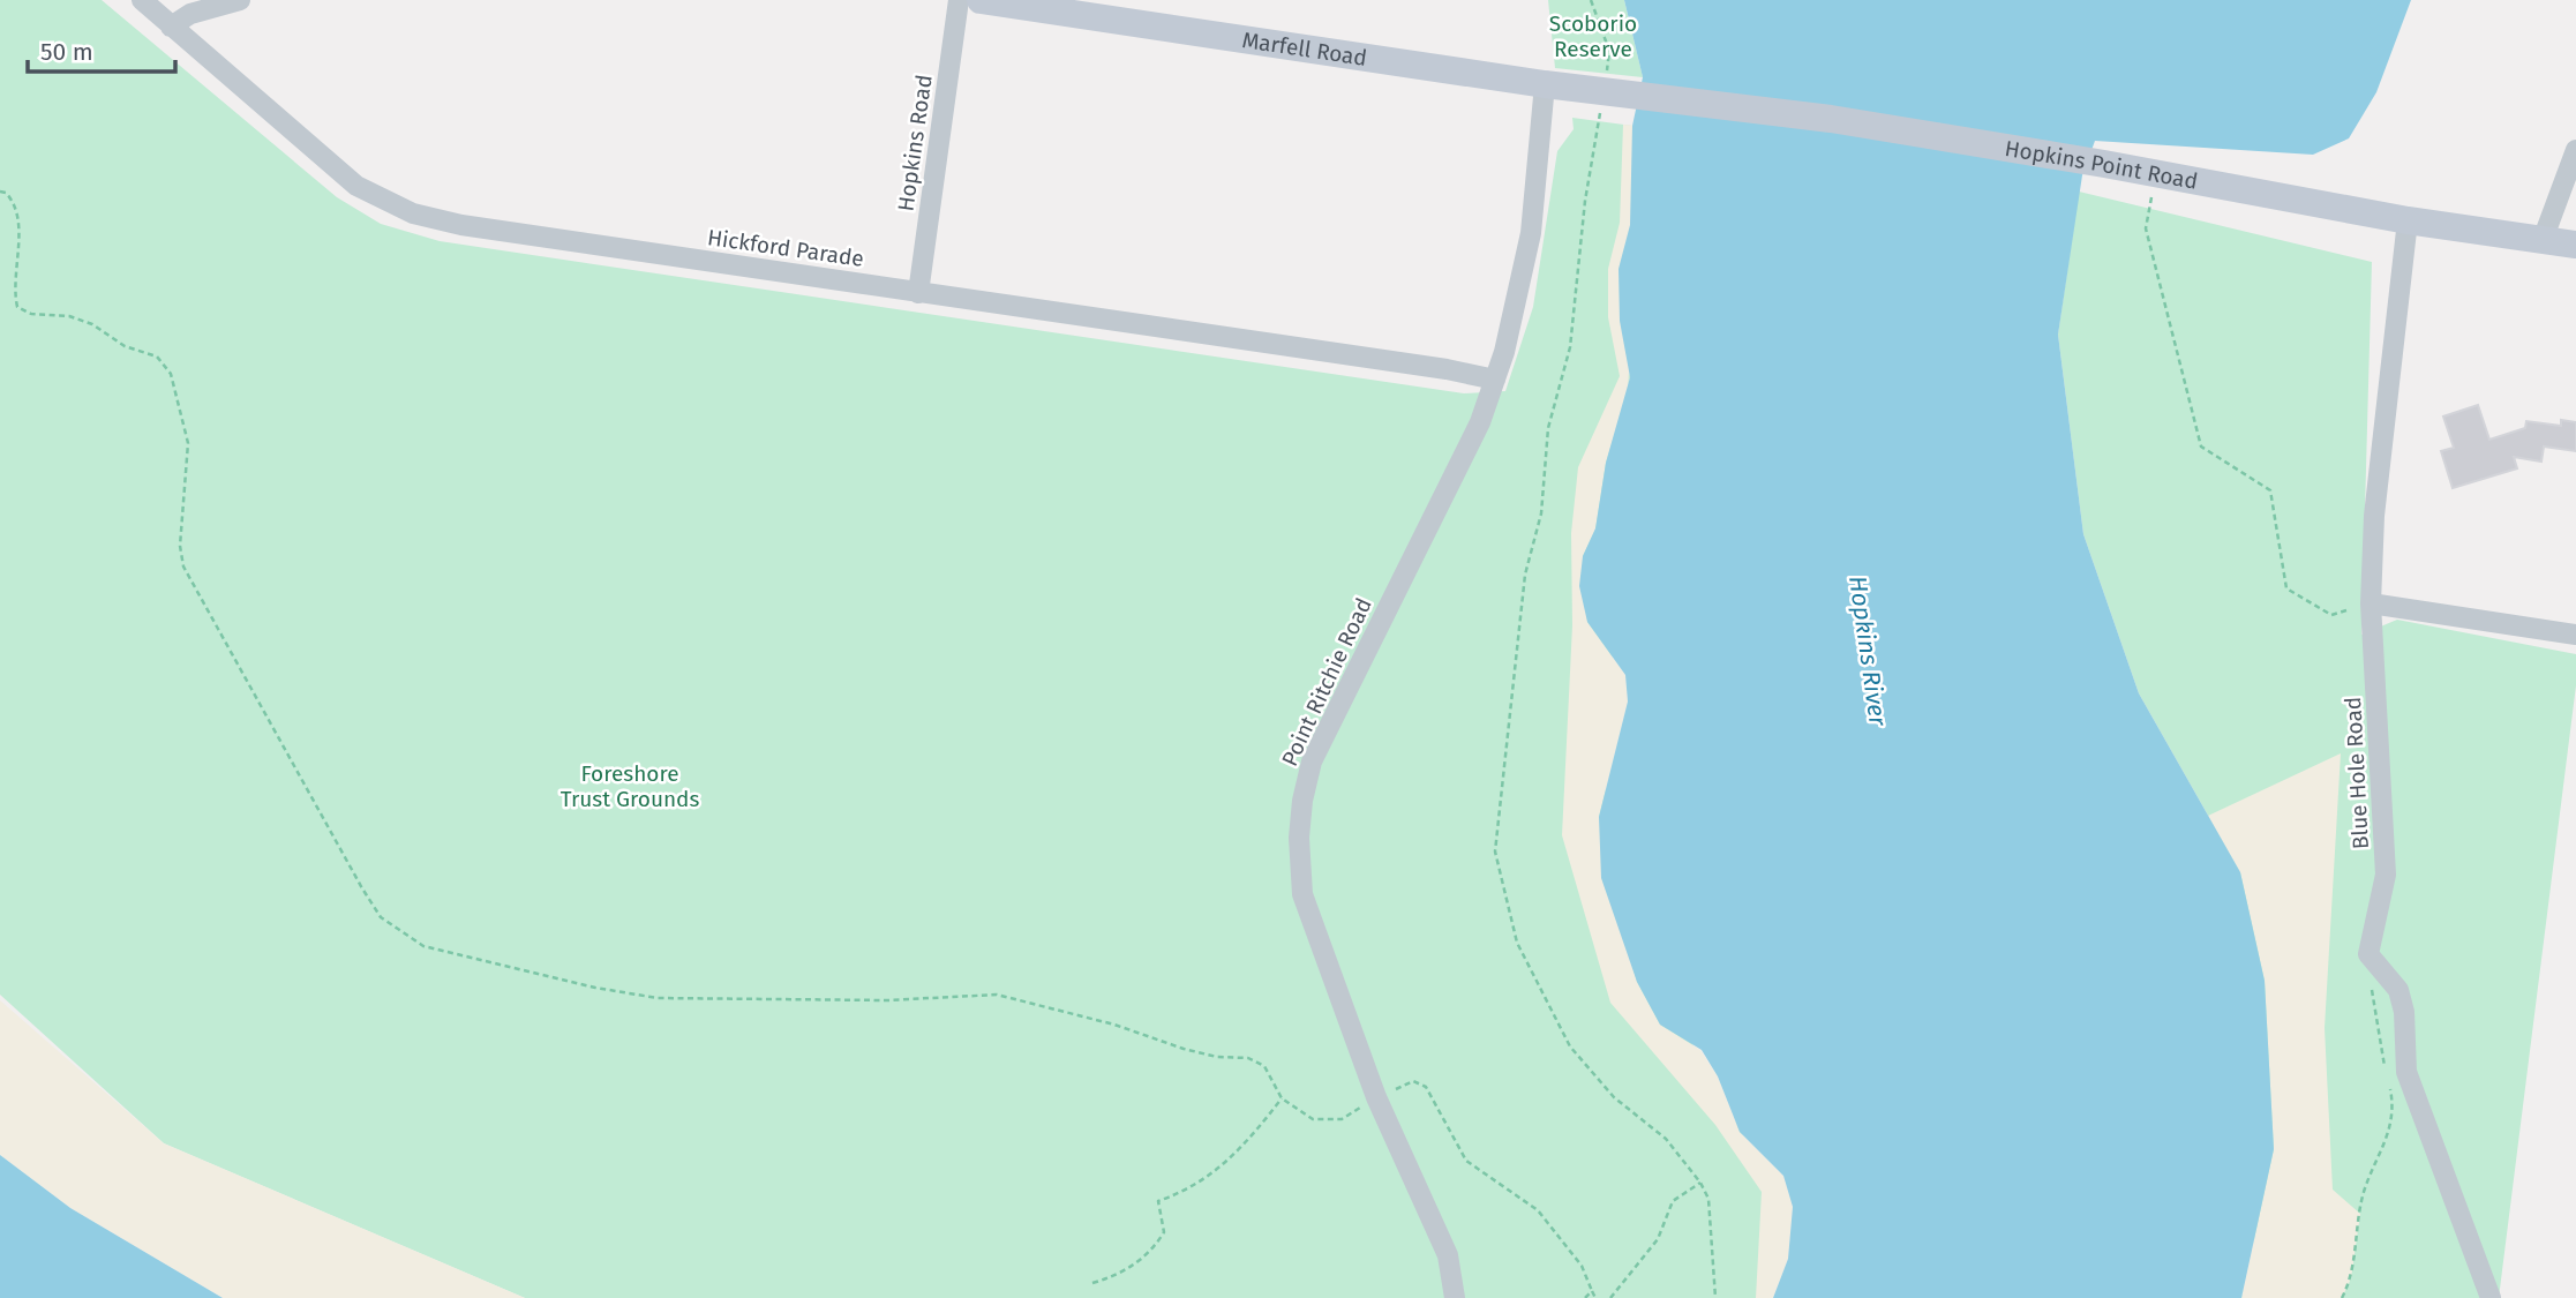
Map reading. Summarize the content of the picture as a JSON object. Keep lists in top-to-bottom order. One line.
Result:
{"streets":{"street":["Marfell Road","Hopkins Road","Hopkins Point Road","Hickford Parade","Point Ritchie Road","Blue Hole Road"]},"crossings":[["Marfell Road","Hopkins Point Road"],["Marfell Road","Point Ritchie Road"],["Hopkins Road","Hickford Parade"],["Hopkins Point Road","Blue Hole Road"],["Hickford Parade","Point Ritchie Road"]],"water":["Hopkins River"],"parks":["Scoborio Reserve","Foreshore Trust Grounds"],"scale_bar":"50 m"}
